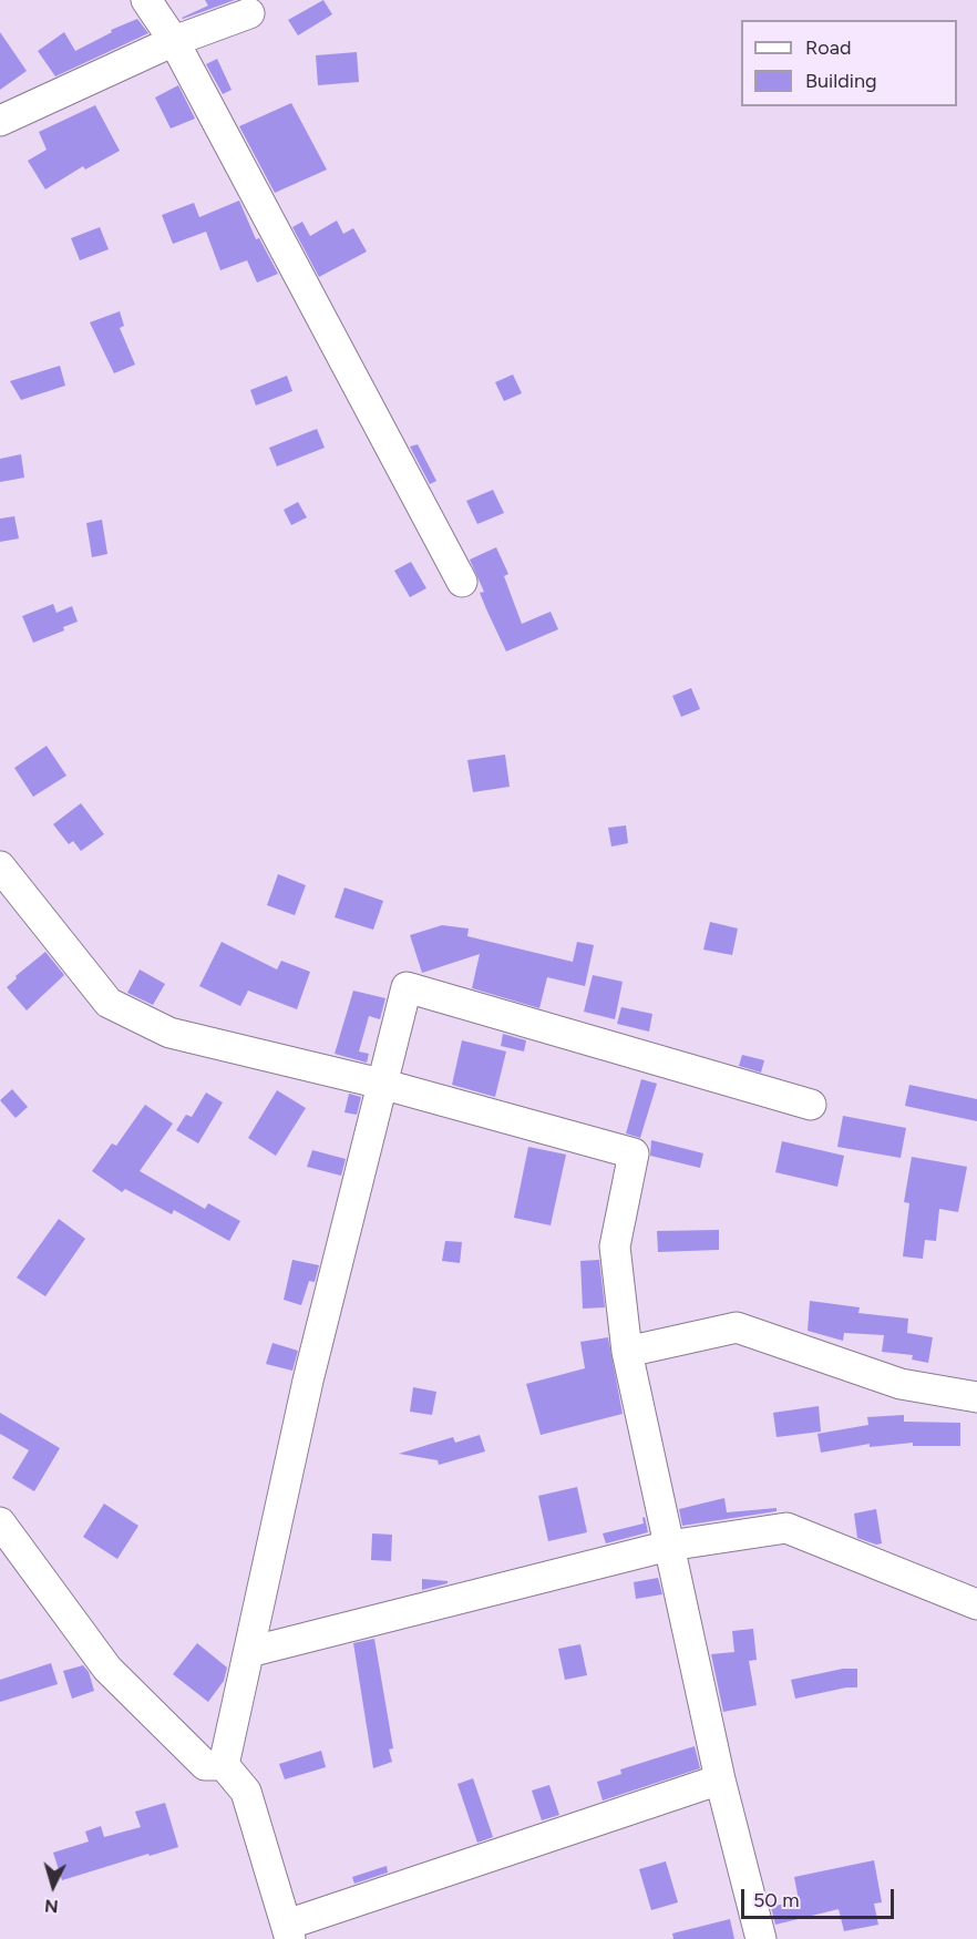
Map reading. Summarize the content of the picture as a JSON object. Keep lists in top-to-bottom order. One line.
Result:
{"legend":["Road","Building"],"scale_bar":"50 m","north":"bottom"}
